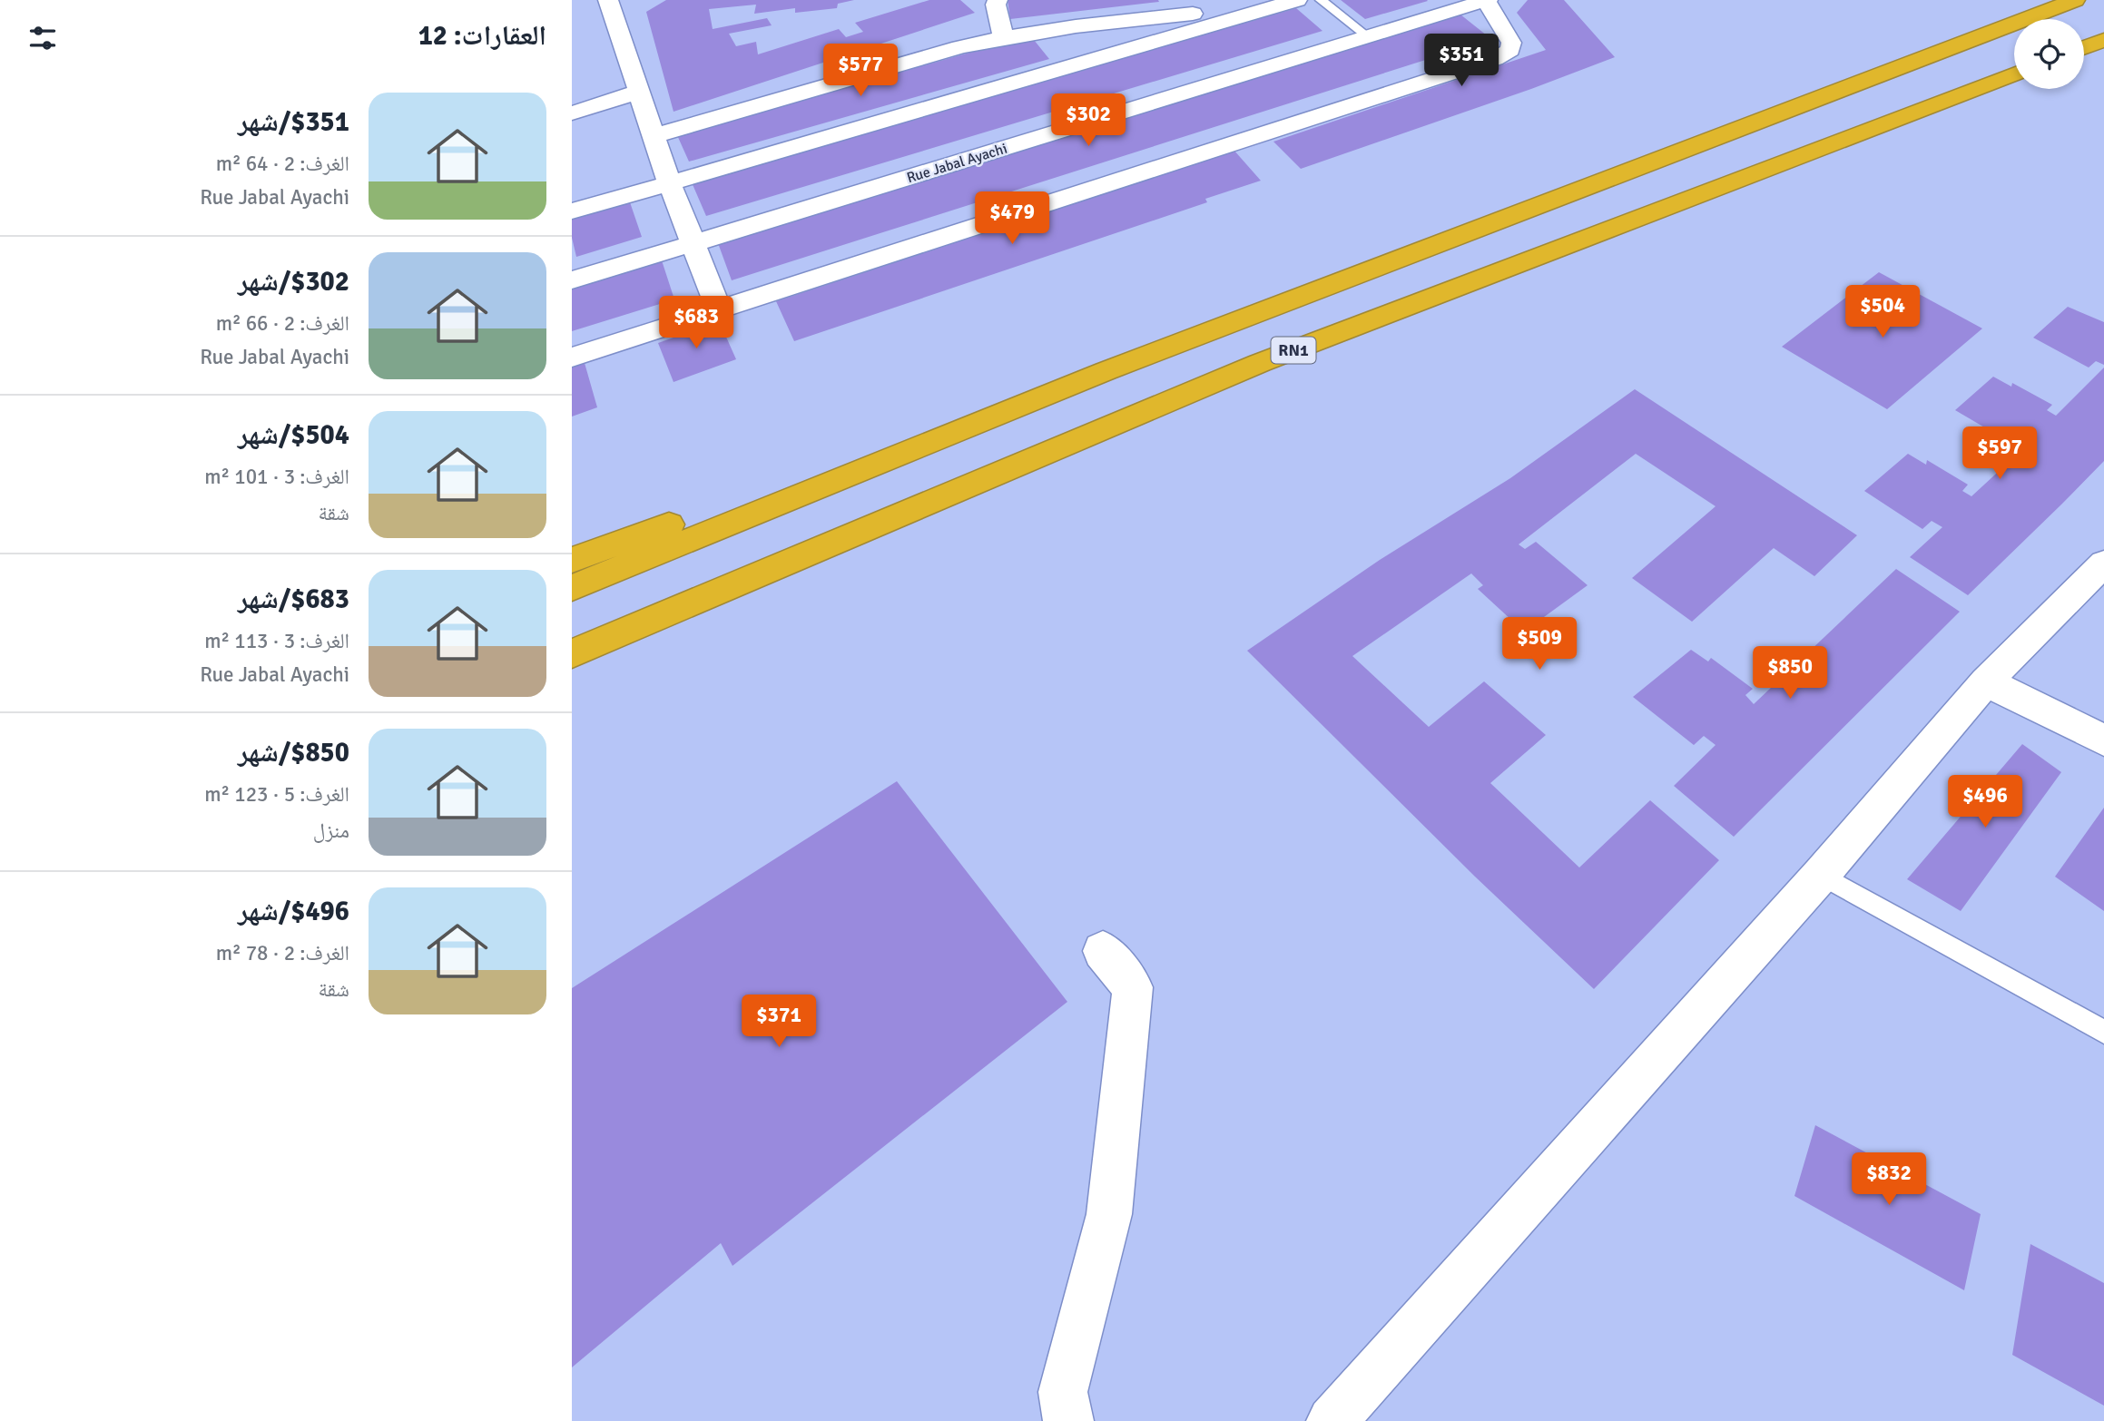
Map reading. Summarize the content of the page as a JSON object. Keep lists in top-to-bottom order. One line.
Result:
{"streets":{"highway":["RN1"],"street":["Rue Jabal Ayachi"]},"page":{"heading":"العقارات: 12","price":["$351","$577","$302","$479","$504","$683","$597","$509","$850","$496","$371","$832"],"list":[{"name":"$351/شهر","note":"الغرف: 2 · 64 m² · Rue Jabal Ayachi"},{"name":"$302/شهر","note":"الغرف: 2 · 66 m² · Rue Jabal Ayachi"},{"name":"$504/شهر","note":"الغرف: 3 · 101 m² · شقة"},{"name":"$683/شهر","note":"الغرف: 3 · 113 m² · Rue Jabal Ayachi"},{"name":"$850/شهر","note":"الغرف: 5 · 123 m² · منزل"},{"name":"$496/شهر","note":"الغرف: 2 · 78 m² · شقة"}]}}
